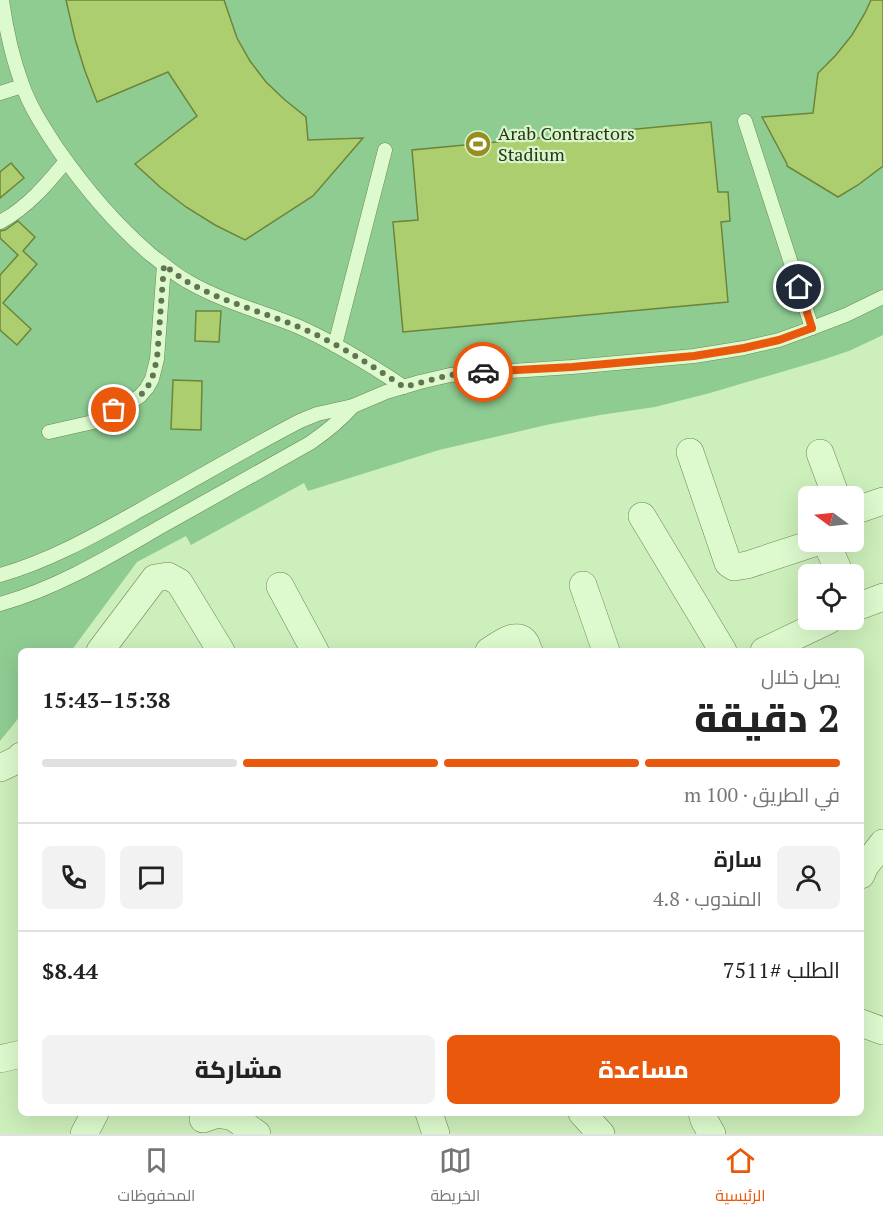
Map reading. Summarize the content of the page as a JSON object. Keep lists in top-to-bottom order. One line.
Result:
{"places":{"sports":["Arab Contractors Stadium"]},"north":"left","page":{"heading":["2 دقيقة","يصل خلال","15:38–15:43"],"panel":["سارة","المندوب · 4.8","الطلب #7511","$8.44"],"bar":"في الطريق · 100 m","buttons":["مساعدة","مشاركة"],"tabs":["الرئيسية","الخريطة","المحفوظات"]}}
